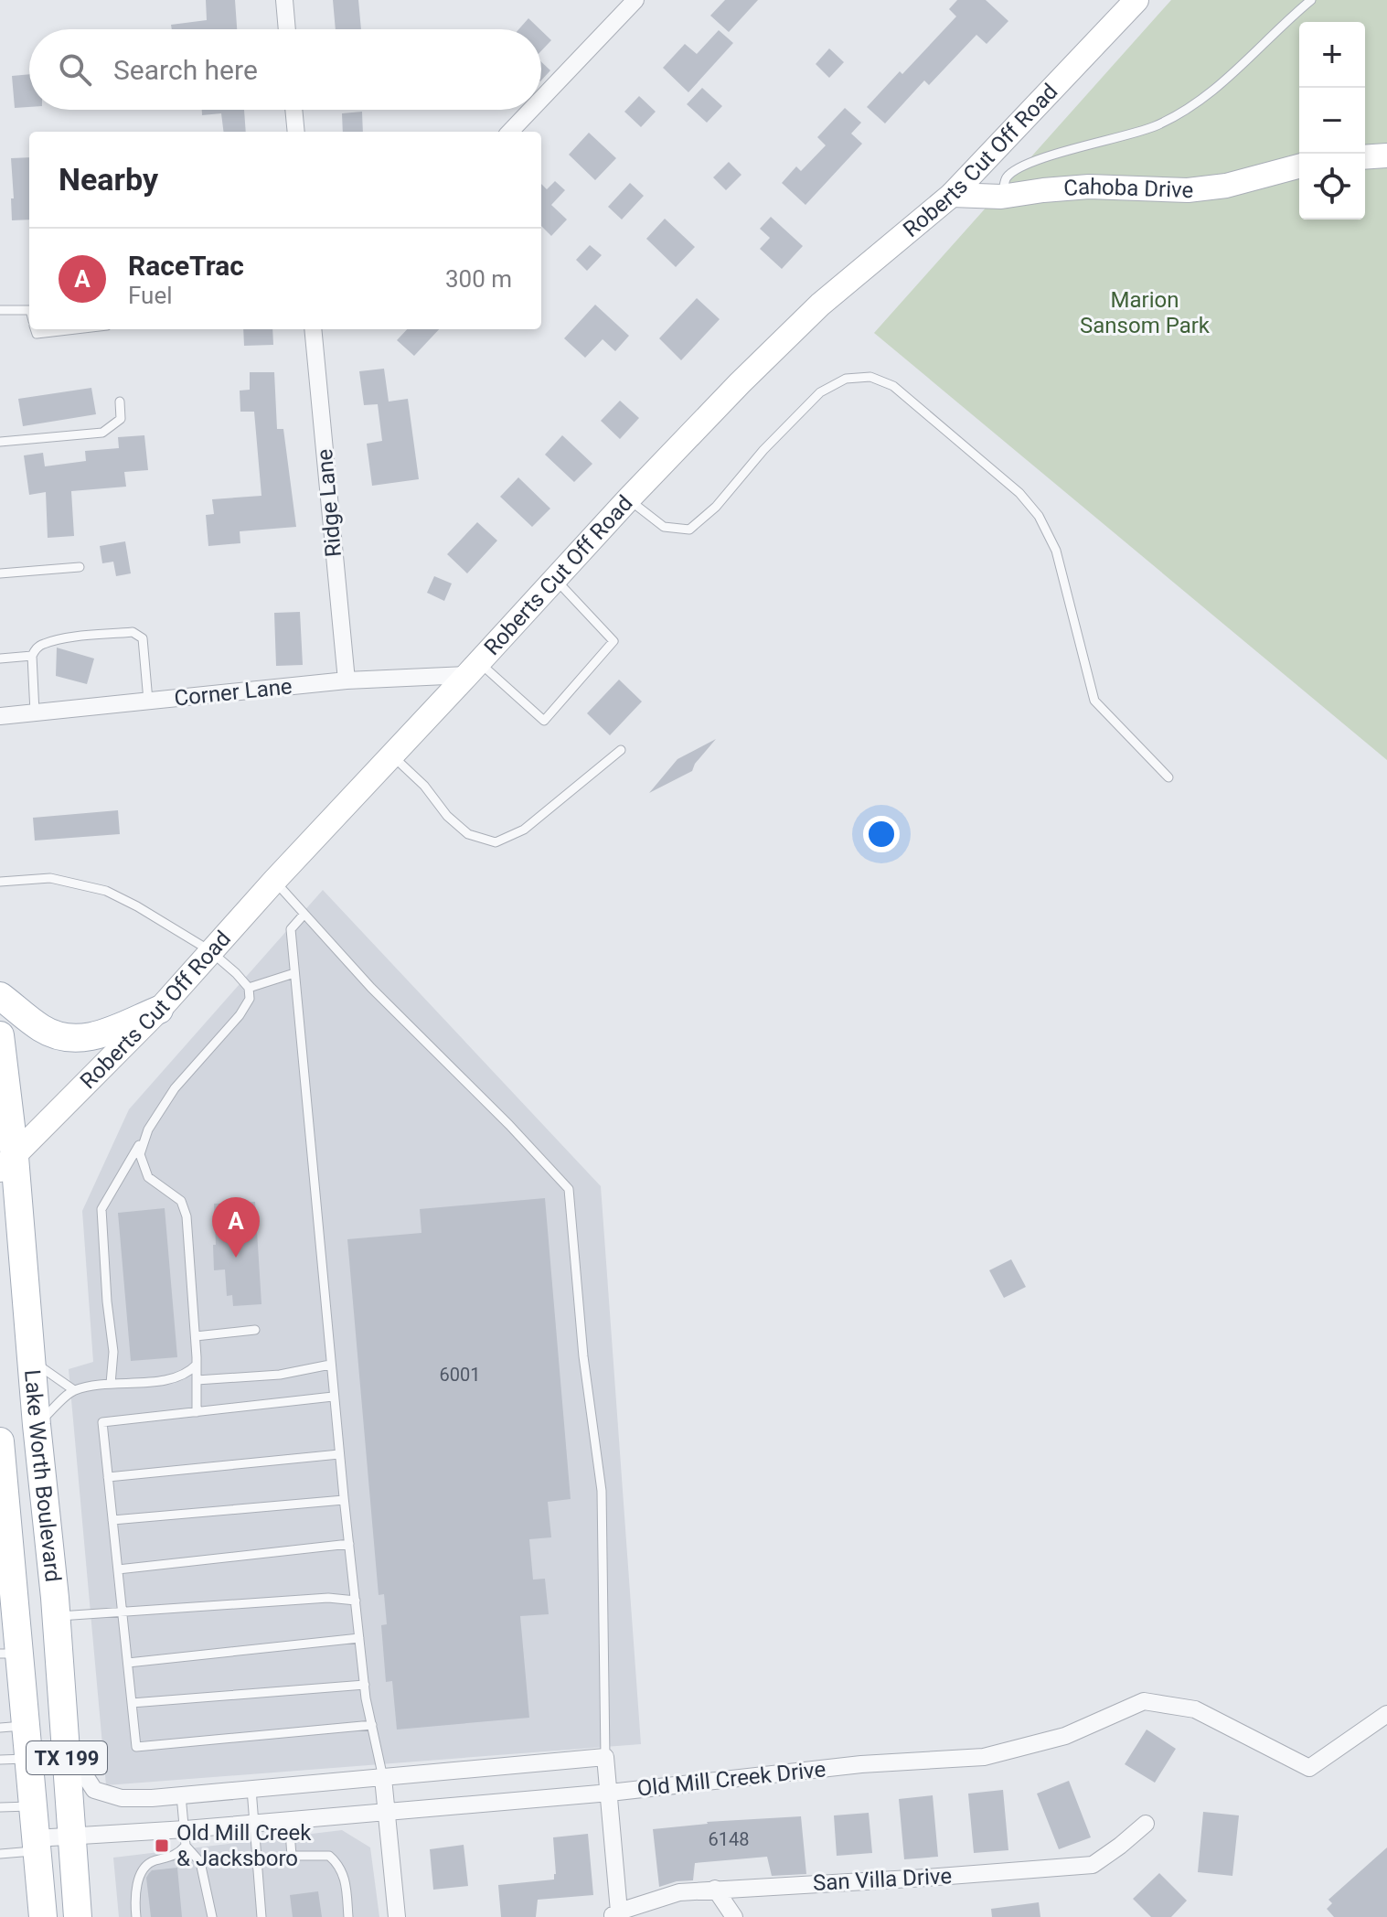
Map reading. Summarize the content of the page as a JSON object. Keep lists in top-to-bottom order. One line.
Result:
{"streets":{"main road":["Lake Worth Boulevard","TX 199"],"street":["Roberts Cut Off Road","Cahoba Drive","Ridge Lane","Corner Lane","Old Mill Creek Drive","San Villa Drive"]},"crossings":[["Roberts Cut Off Road","Cahoba Drive"],["Roberts Cut Off Road","Corner Lane"],["Roberts Cut Off Road","Lake Worth Boulevard"],["Ridge Lane","Corner Lane"],["Lake Worth Boulevard","Old Mill Creek Drive"]],"parks":["Marion Sansom Park"],"places":{"transit":["Old Mill Creek & Jacksboro"]},"house_numbers":["6001","6148"],"page":{"map_buttons":["+","−"],"search":"Search here","heading":"Nearby","list":[{"mark":"A","name":"RaceTrac","note":"Fuel","value":"300 m"}],"pins":"A"}}
